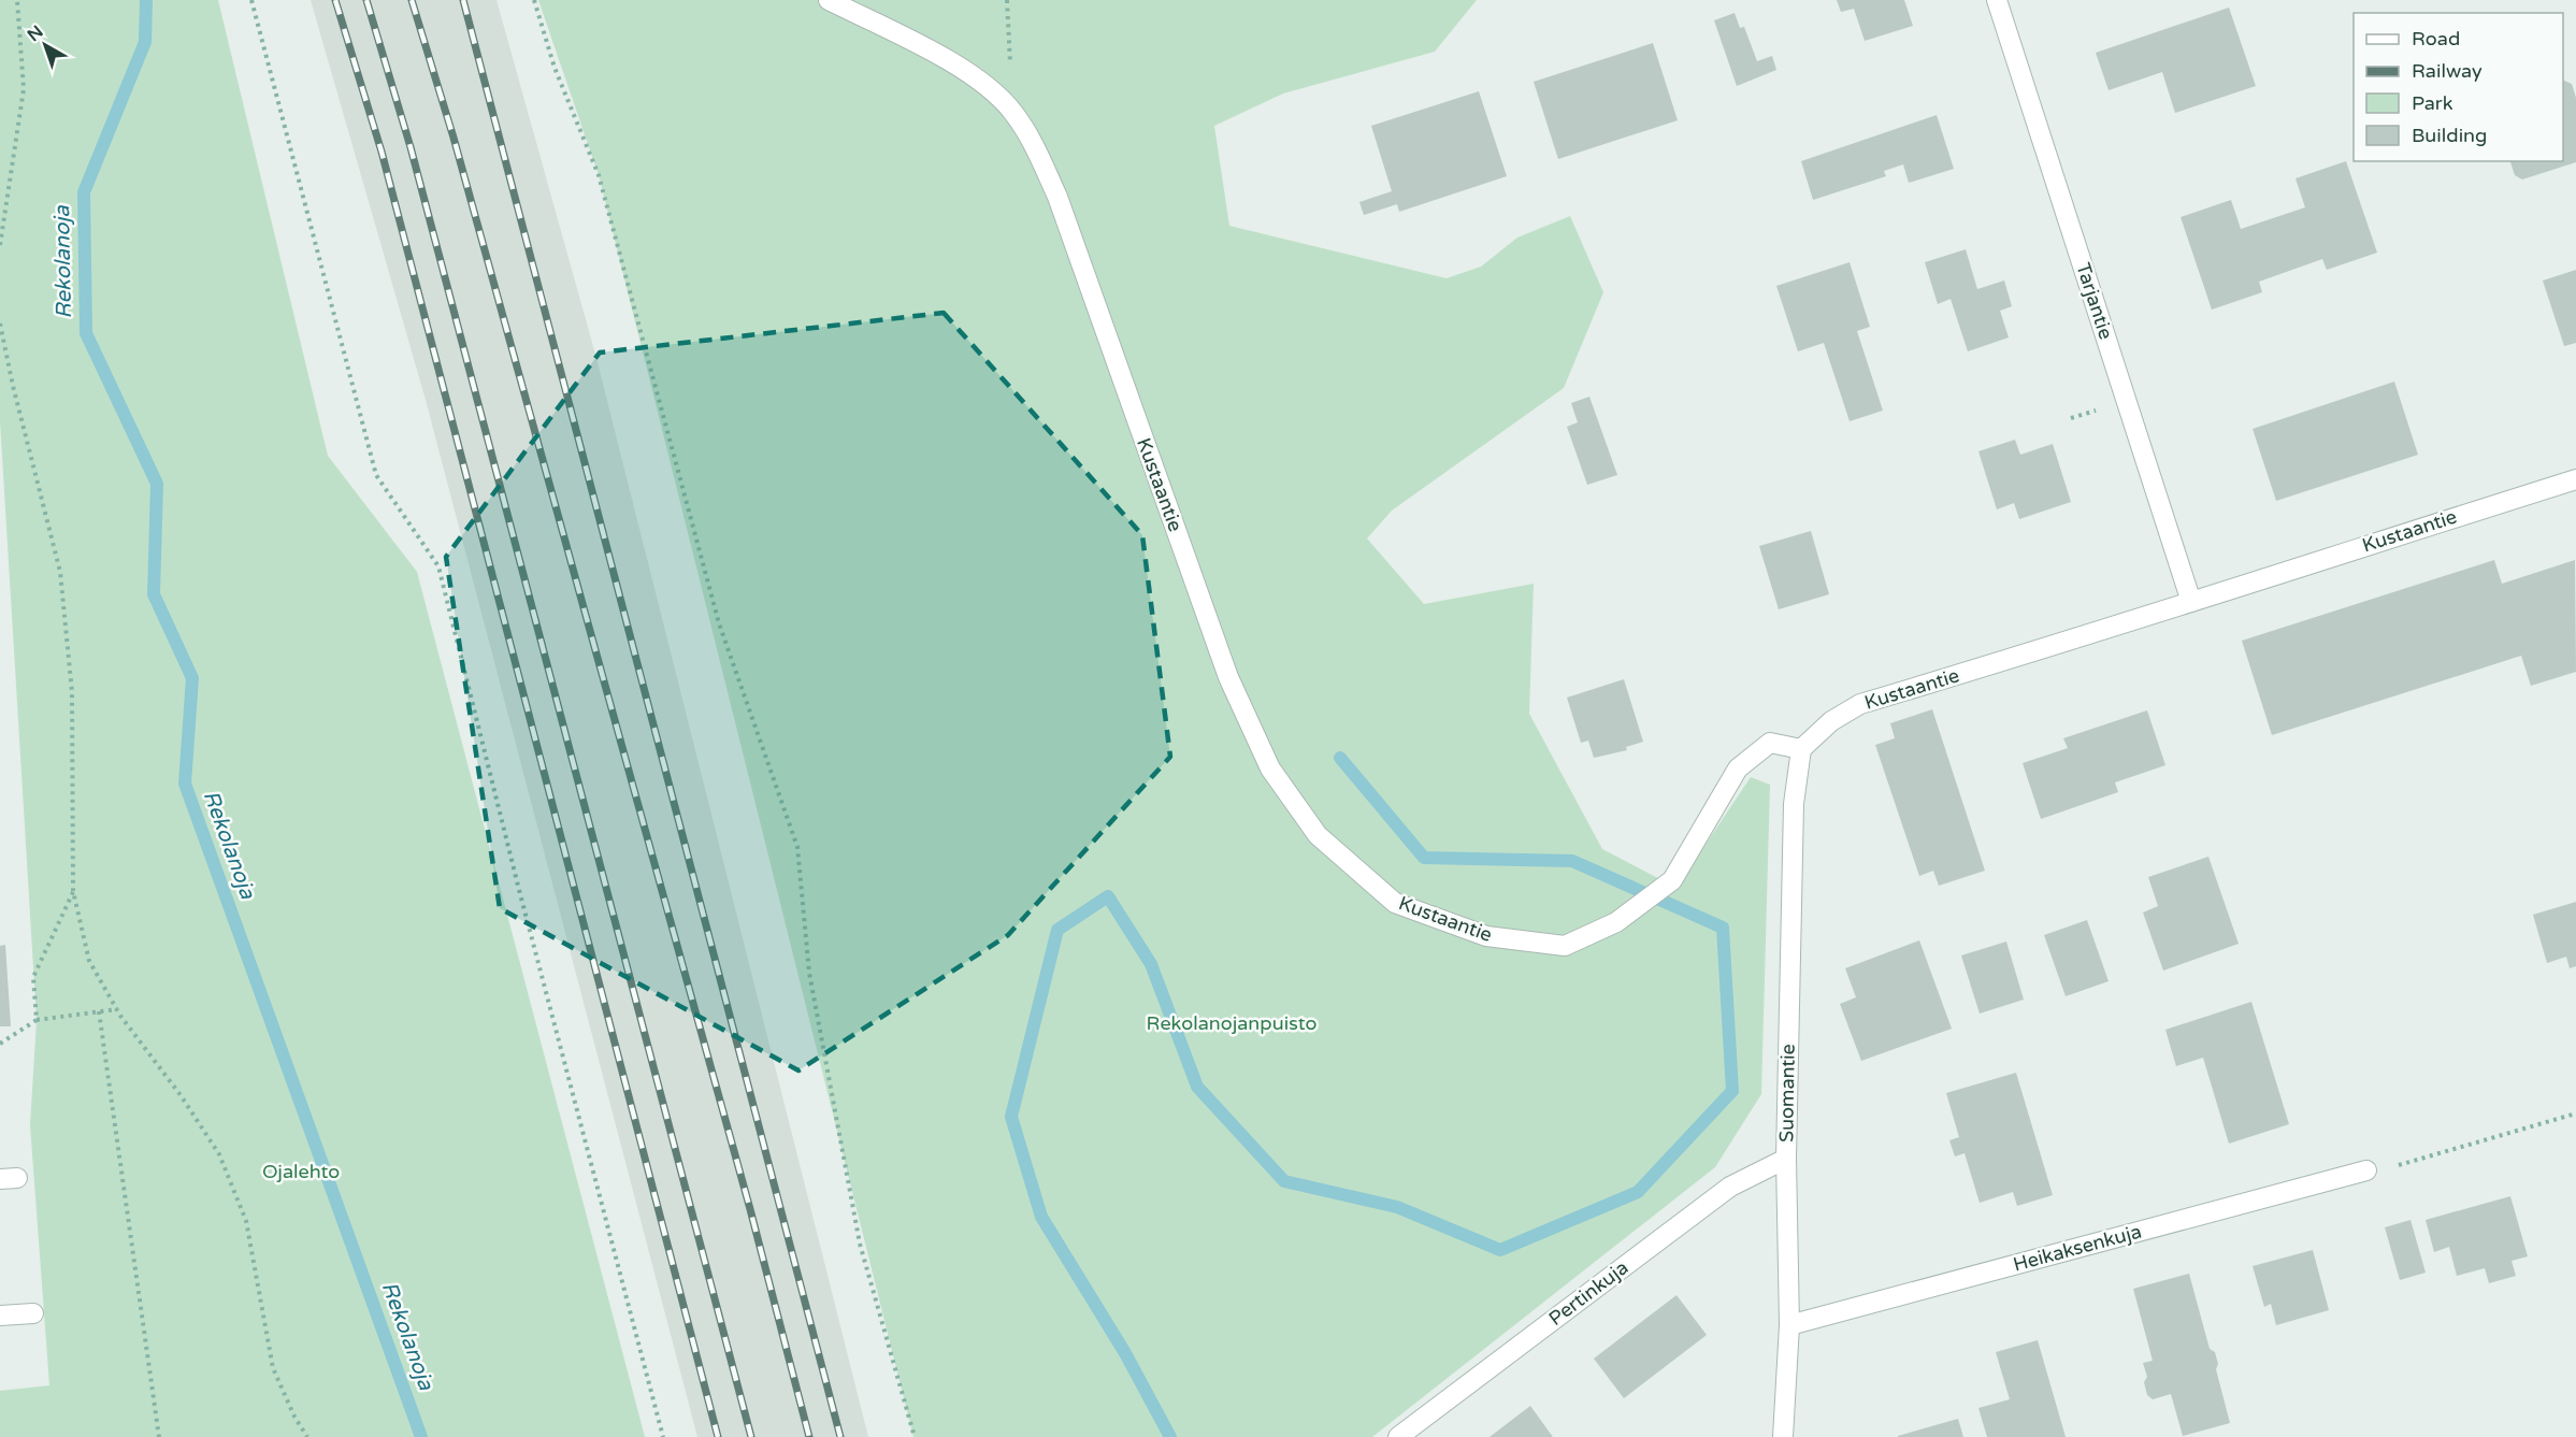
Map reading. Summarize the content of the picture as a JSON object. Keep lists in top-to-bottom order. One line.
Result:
{"streets":{"street":["Tarjantie","Kustaantie","Suomantie","Heikaksenkuja","Pertinkuja"]},"crossings":[["Tarjantie","Kustaantie"],["Kustaantie","Suomantie"],["Suomantie","Heikaksenkuja"],["Suomantie","Pertinkuja"]],"water":["Rekolanoja"],"parks":["Rekolanojanpuisto","Ojalehto"],"legend":["Road","Railway","Park","Building"],"north":"top left"}
